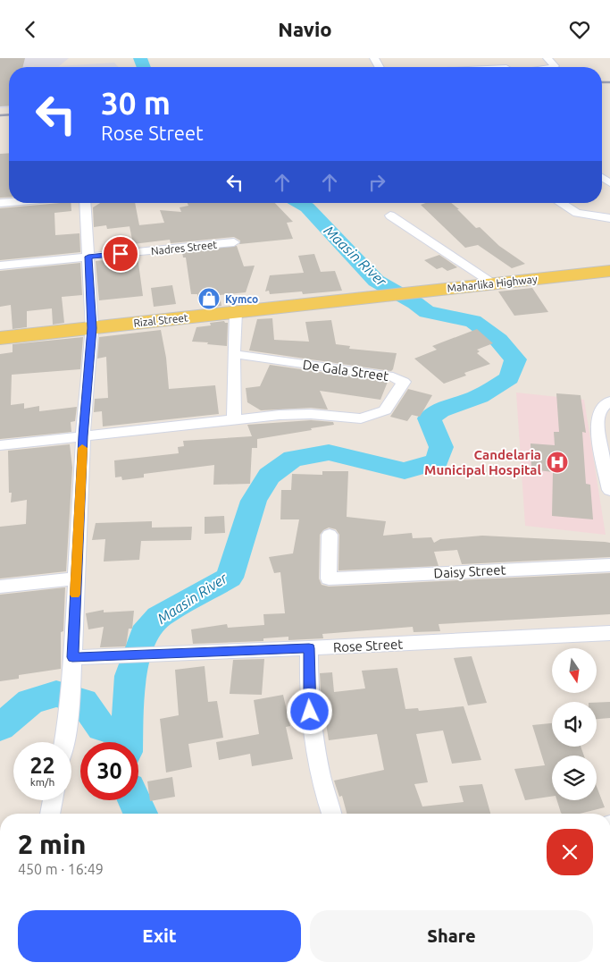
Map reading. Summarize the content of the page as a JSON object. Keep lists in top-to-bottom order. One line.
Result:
{"streets":{"main road":["Maharlika Highway","Rizal Street"],"street":["Nadres Street","De Gala Street","Daisy Street","Rose Street"]},"crossings":[["Maharlika Highway","Rizal Street"]],"water":["Maasin River"],"places":{"shop":["Kymco"],"hospital":["Candelaria Municipal Hospital"]},"north":"bottom","page":{"header":"Navio","turn":["30 m","Rose Street"],"speed":"22 km/h","limit":"30","heading":["2 min","450 m · 16:49"],"buttons":["Exit","Share"]}}
